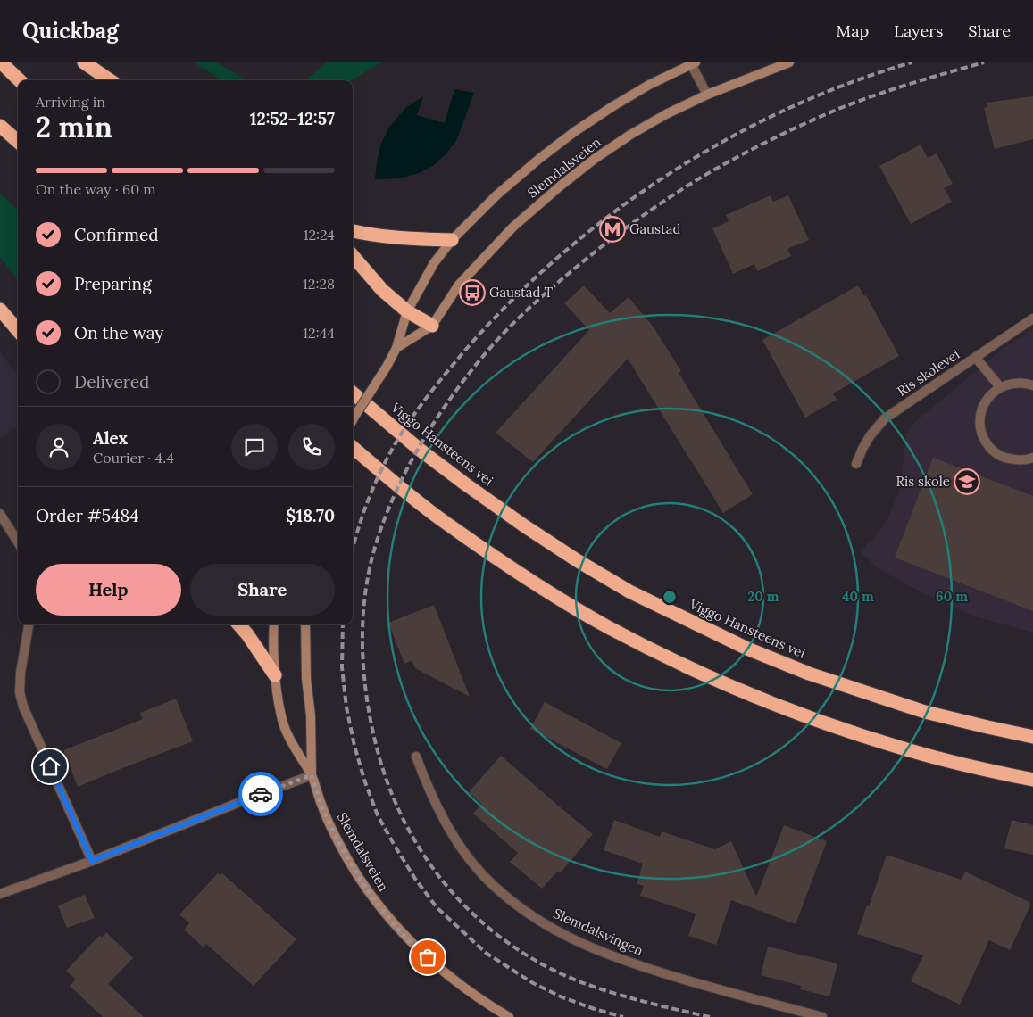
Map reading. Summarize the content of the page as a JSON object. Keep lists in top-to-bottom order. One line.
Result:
{"streets":{"highway":["Viggo Hansteens vei"],"main road":["Slemdalsveien"],"street":["Ris skolevei","Slemdalsvingen"]},"places":{"metro station":["Gaustad"],"bus stop":["Gaustad T"],"school or university":["Ris skole"]},"page":{"header":"Quickbag","nav":["Map","Layers","Share"],"heading":["2 min","Arriving in","12:52–12:57"],"panel":["Alex","Courier · 4.4","Order #5484","$18.70"],"bar":"On the way · 60 m","list":[["Confirmed","12:24"],["Preparing","12:28"],["On the way","12:44"],"Delivered"],"buttons":["Help","Share"]},"rings":["20 m","40 m","60 m"]}
